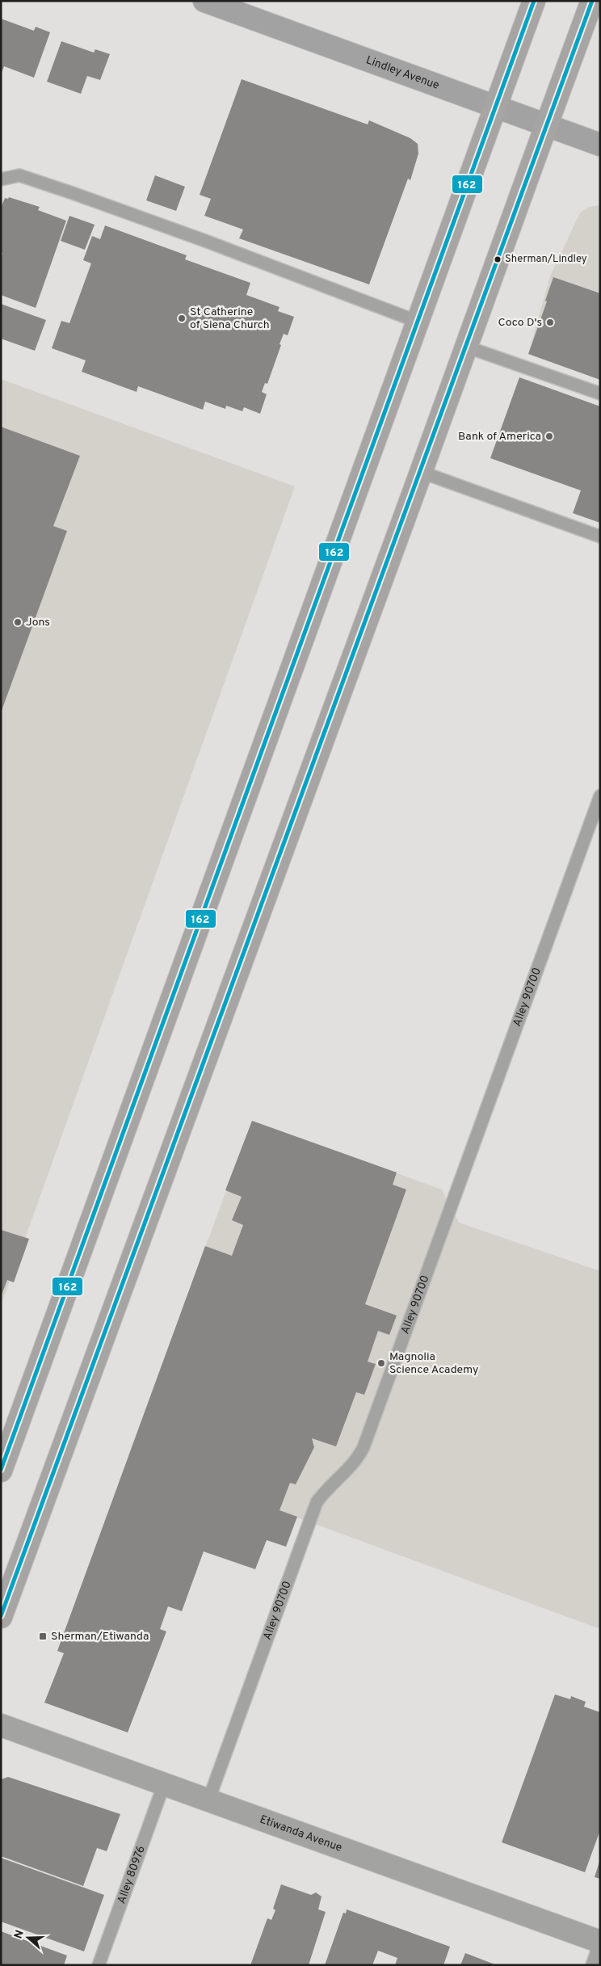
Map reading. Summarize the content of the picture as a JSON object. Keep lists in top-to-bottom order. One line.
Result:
{"streets":{"main road":["Lindley Avenue"],"street":["Etiwanda Avenue"],"lane":["Alley 90700","Alley 80976"]},"crossings":[["Alley 90700","Etiwanda Avenue"],["Etiwanda Avenue","Alley 80976"]],"places":{"other":["Sherman/Lindley","St Catherine of Siena Church","Coco D's","Bank of America","Jons","Magnolia Science Academy"],"transit":["Sherman/Etiwanda"]},"lines":["transit line 162"],"north":"left"}
